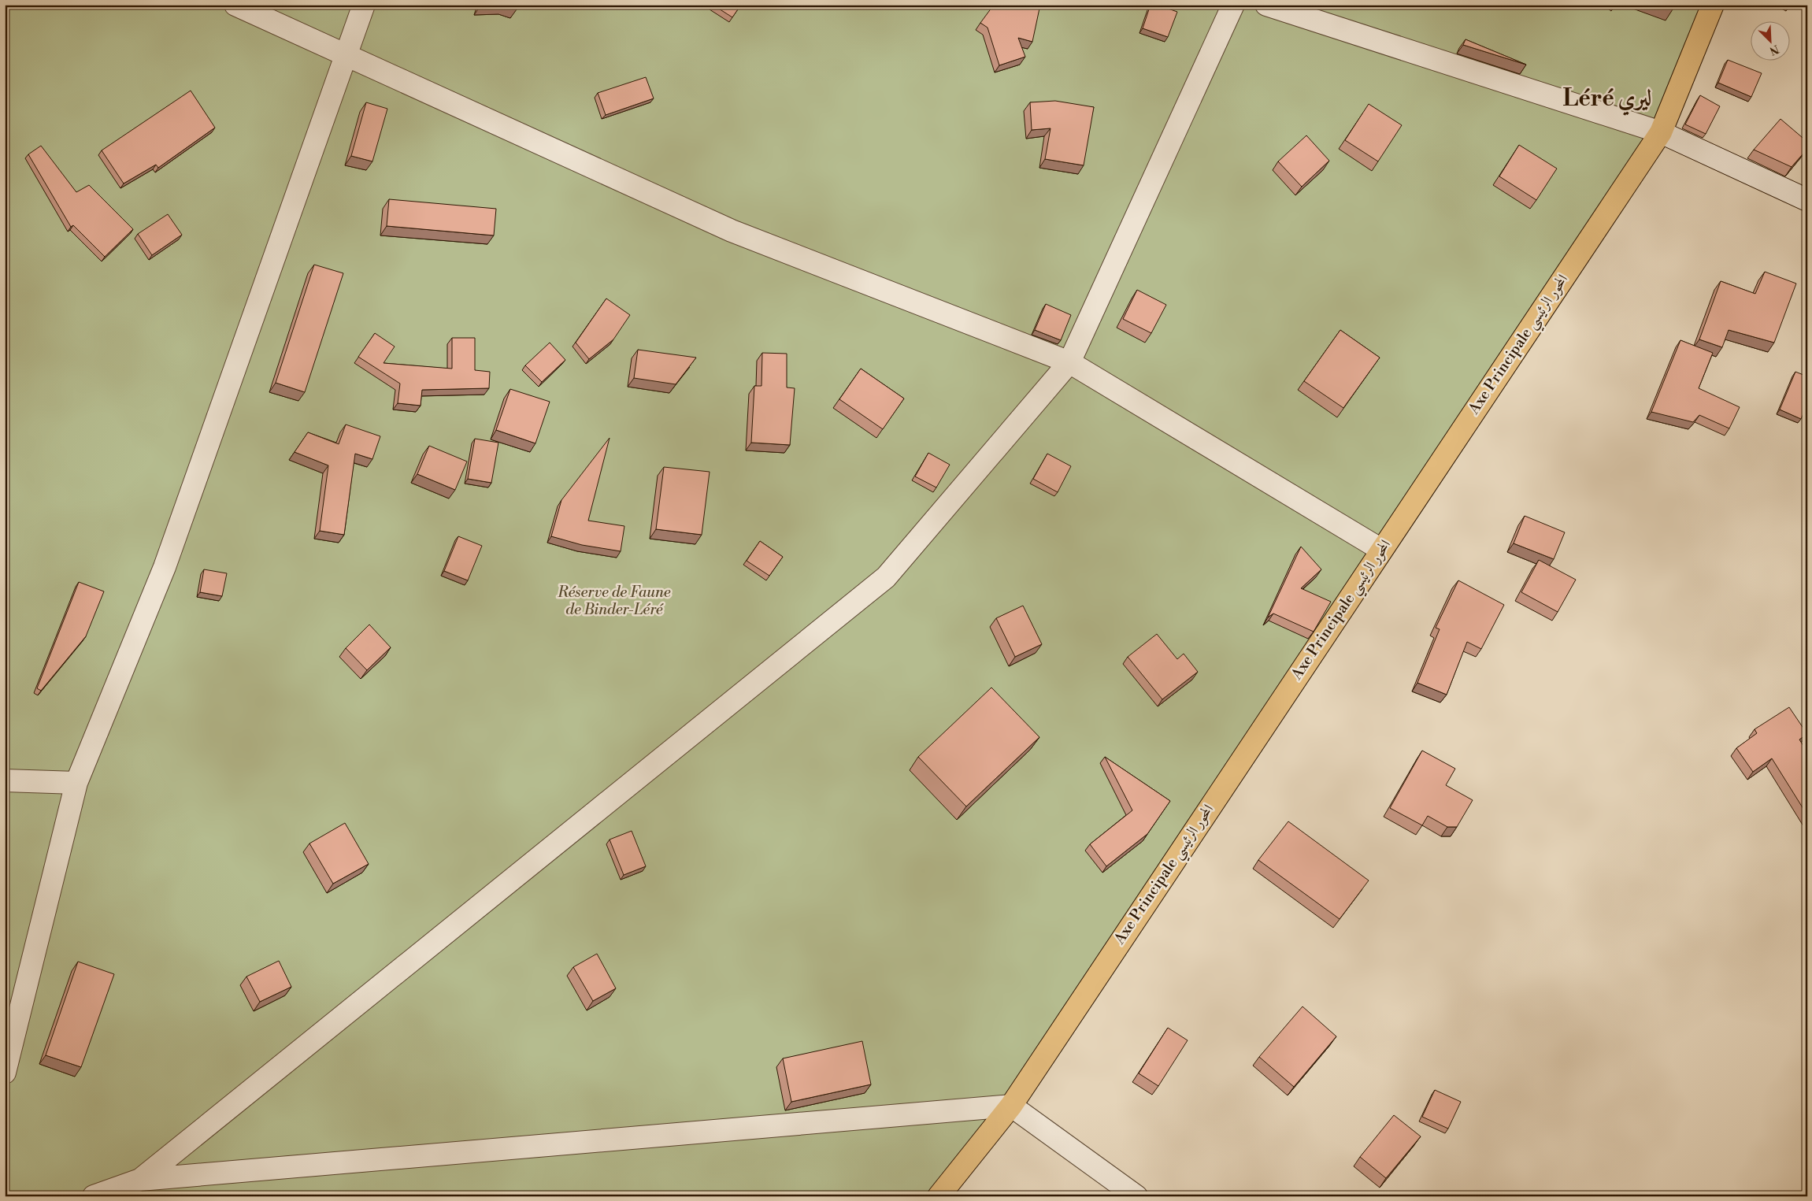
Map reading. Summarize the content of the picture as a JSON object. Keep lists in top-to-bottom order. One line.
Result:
{"streets":{"main road":["Axe Principale المحور الرئيسي"]},"districts":["Léré ليري"],"parks":["Réserve de Faune de Binder-Léré"],"north":"bottom right"}
